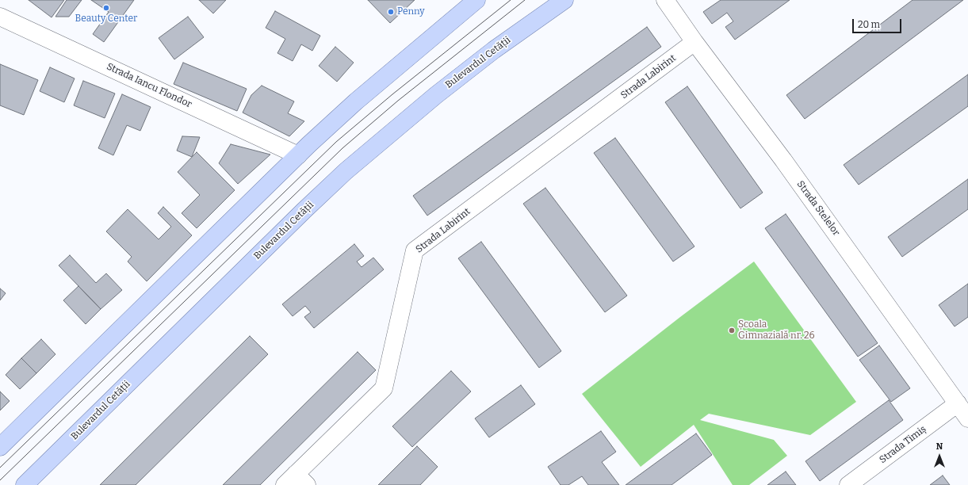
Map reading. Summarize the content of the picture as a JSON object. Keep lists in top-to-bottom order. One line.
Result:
{"streets":{"main road":["Bulevardul Cetății"],"street":["Strada Labirint","Strada Iancu Flondor","Strada Stelelor","Strada Timiș"]},"crossings":[["Strada Labirint","Strada Stelelor"],["Strada Stelelor","Strada Timiș"]],"places":["Beauty Center","Penny","Școala Gimnazială nr. 26"],"scale_bar":"20 m","north":"top"}
